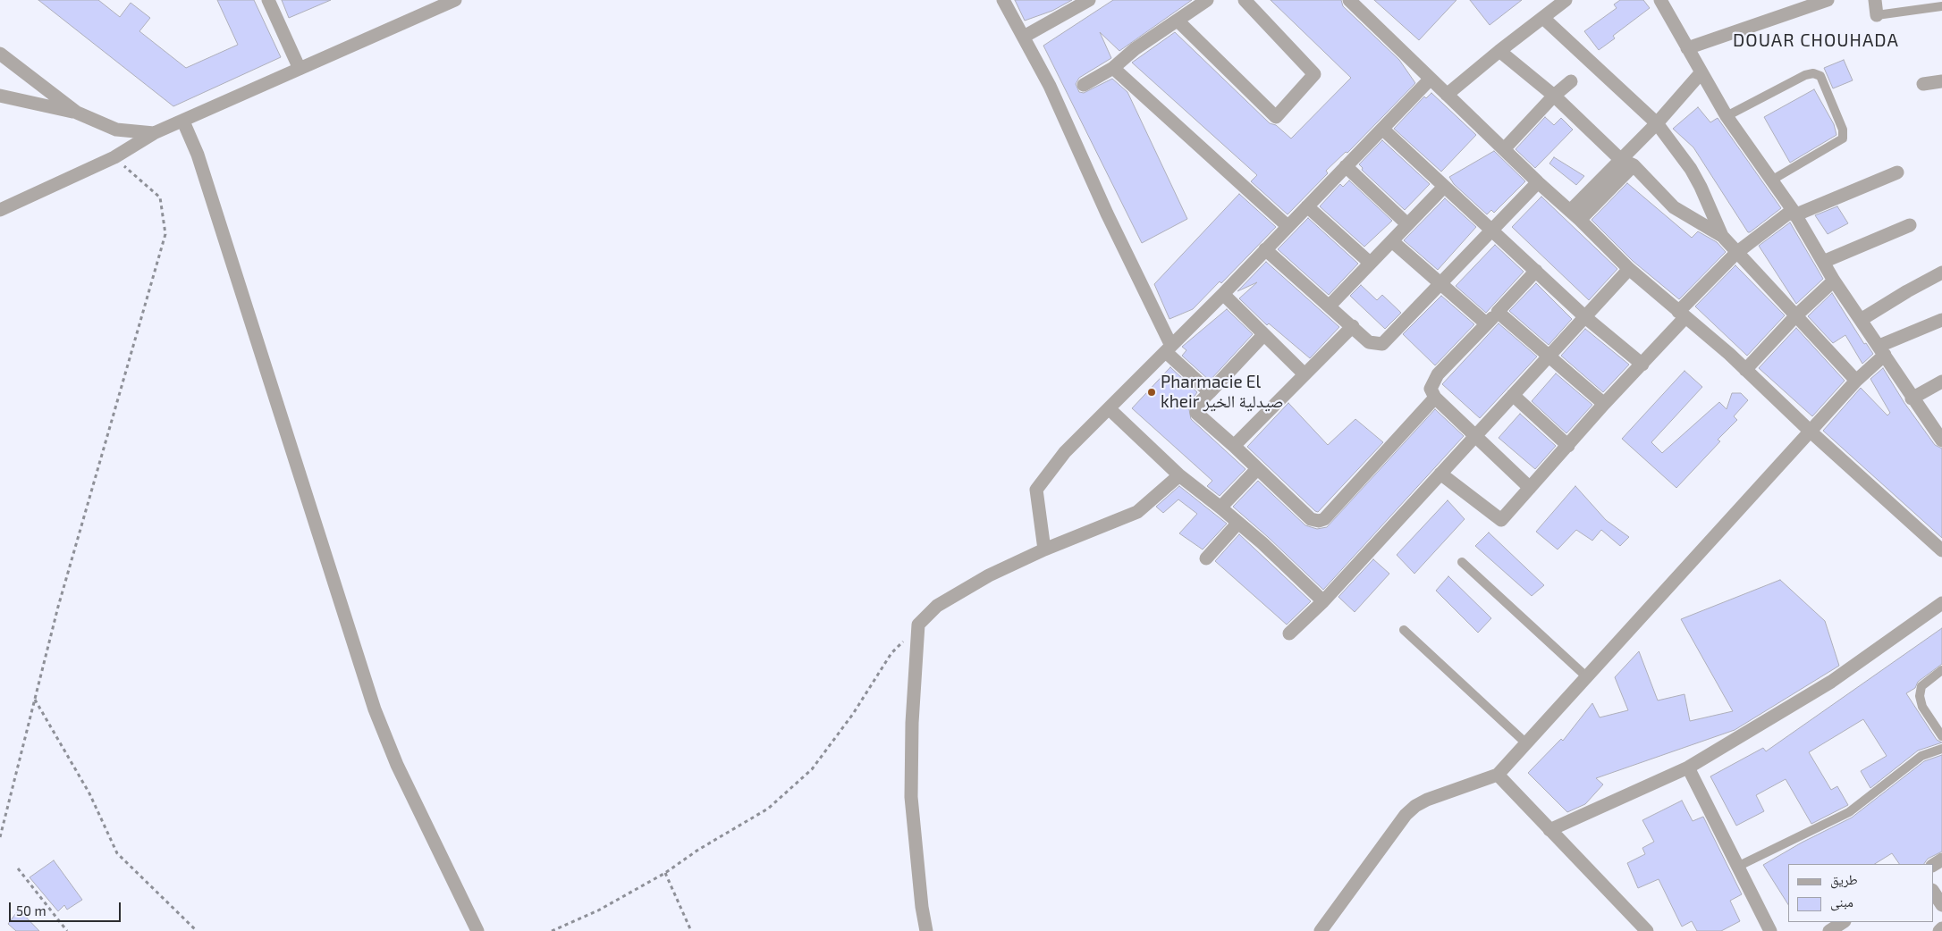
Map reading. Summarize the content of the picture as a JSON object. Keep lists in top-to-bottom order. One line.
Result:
{"districts":["DOUAR CHOUHADA"],"places":["Pharmacie El kheir صيدلية الخير"],"legend":["طريق","مبنى"],"scale_bar":"50 m"}
